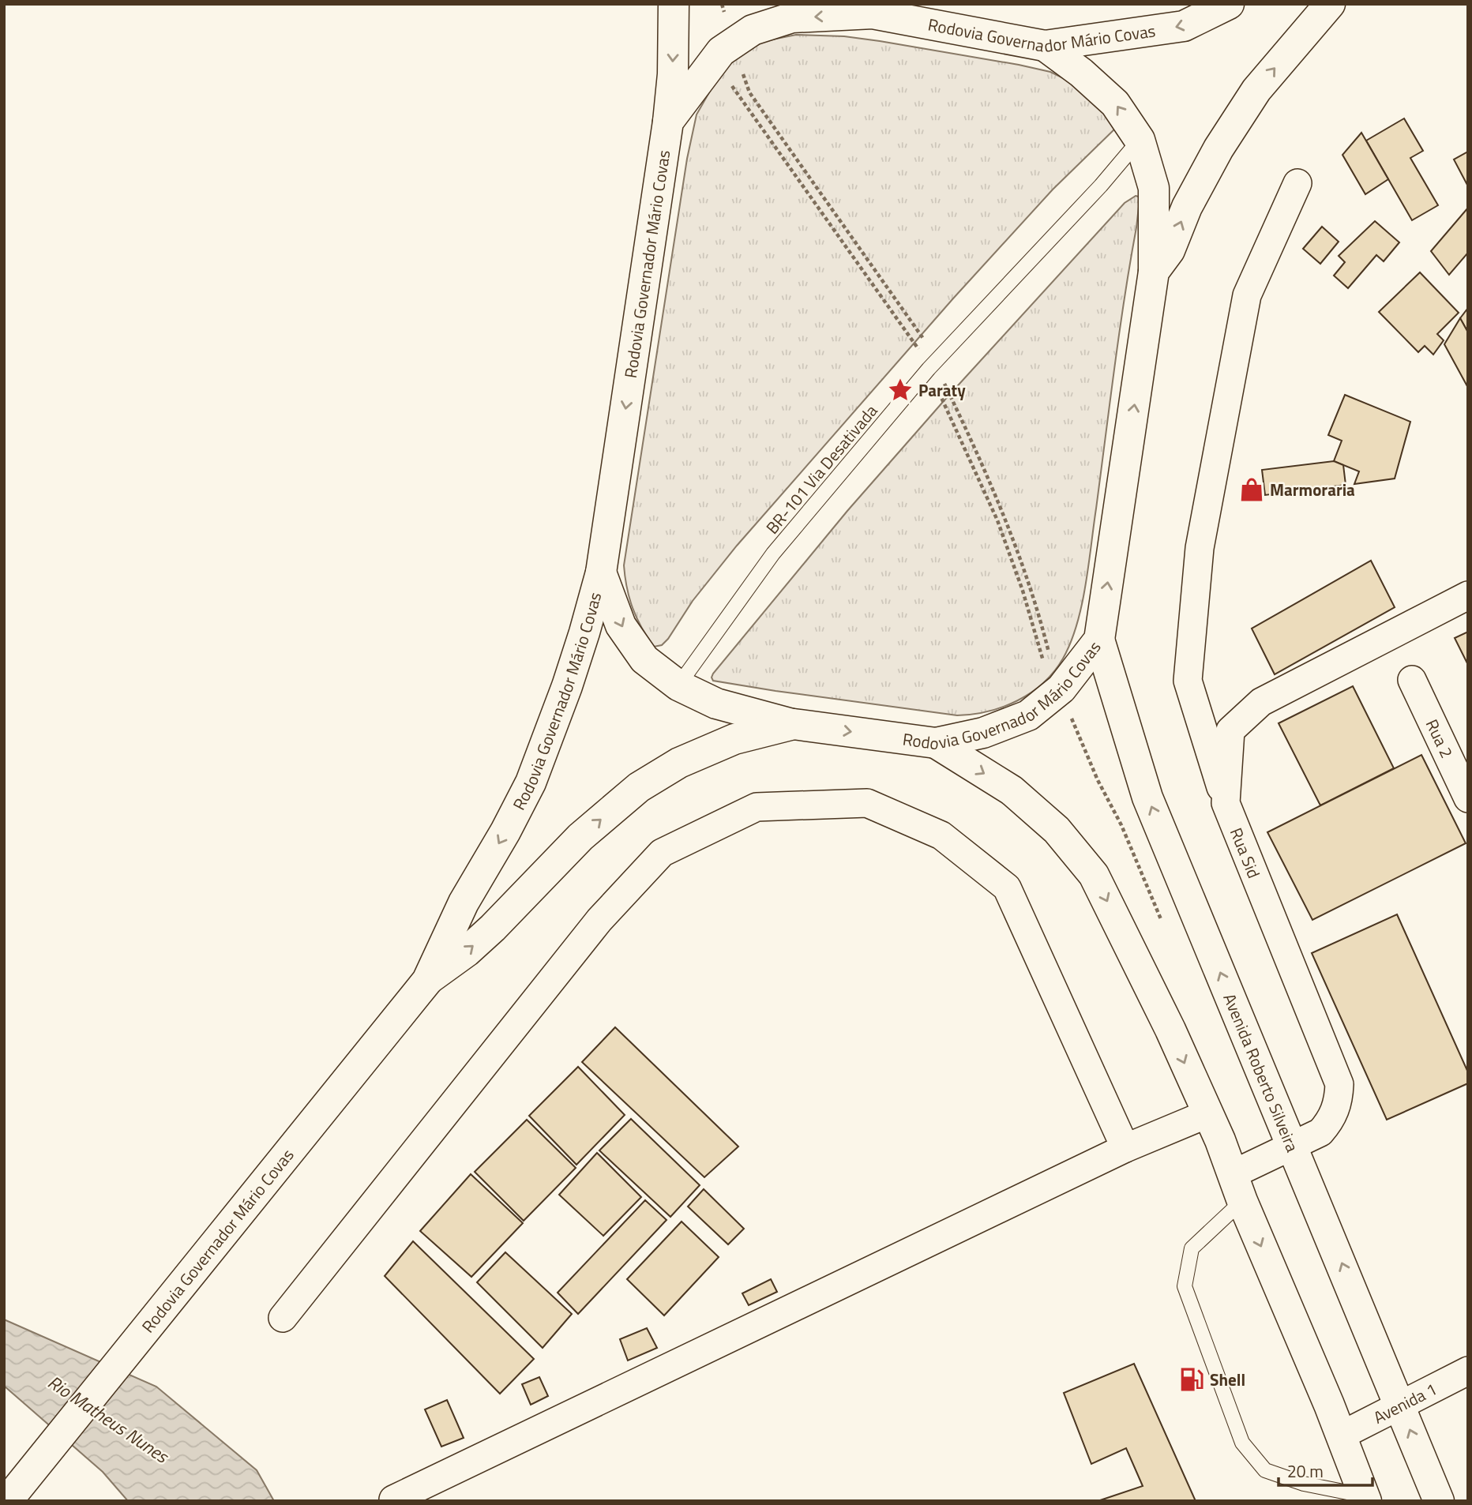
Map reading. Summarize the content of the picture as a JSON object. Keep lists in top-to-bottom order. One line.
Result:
{"streets":{"main road":["Rodovia Governador Mário Covas","Avenida Roberto Silveira"],"street":["Rua 2","Rua Sid","Avenida 1"],"lane":["BR-101 Via Desativada"]},"crossings":[["Rodovia Governador Mário Covas","Avenida Roberto Silveira"],["Rua Sid","Avenida Roberto Silveira"],["Avenida Roberto Silveira","Avenida 1"]],"water":["Rio Matheus Nunes"],"places":{"place":["Paraty"],"shop":["Marmoraria"],"fuel station":["Shell"]},"scale_bar":"20 m"}
